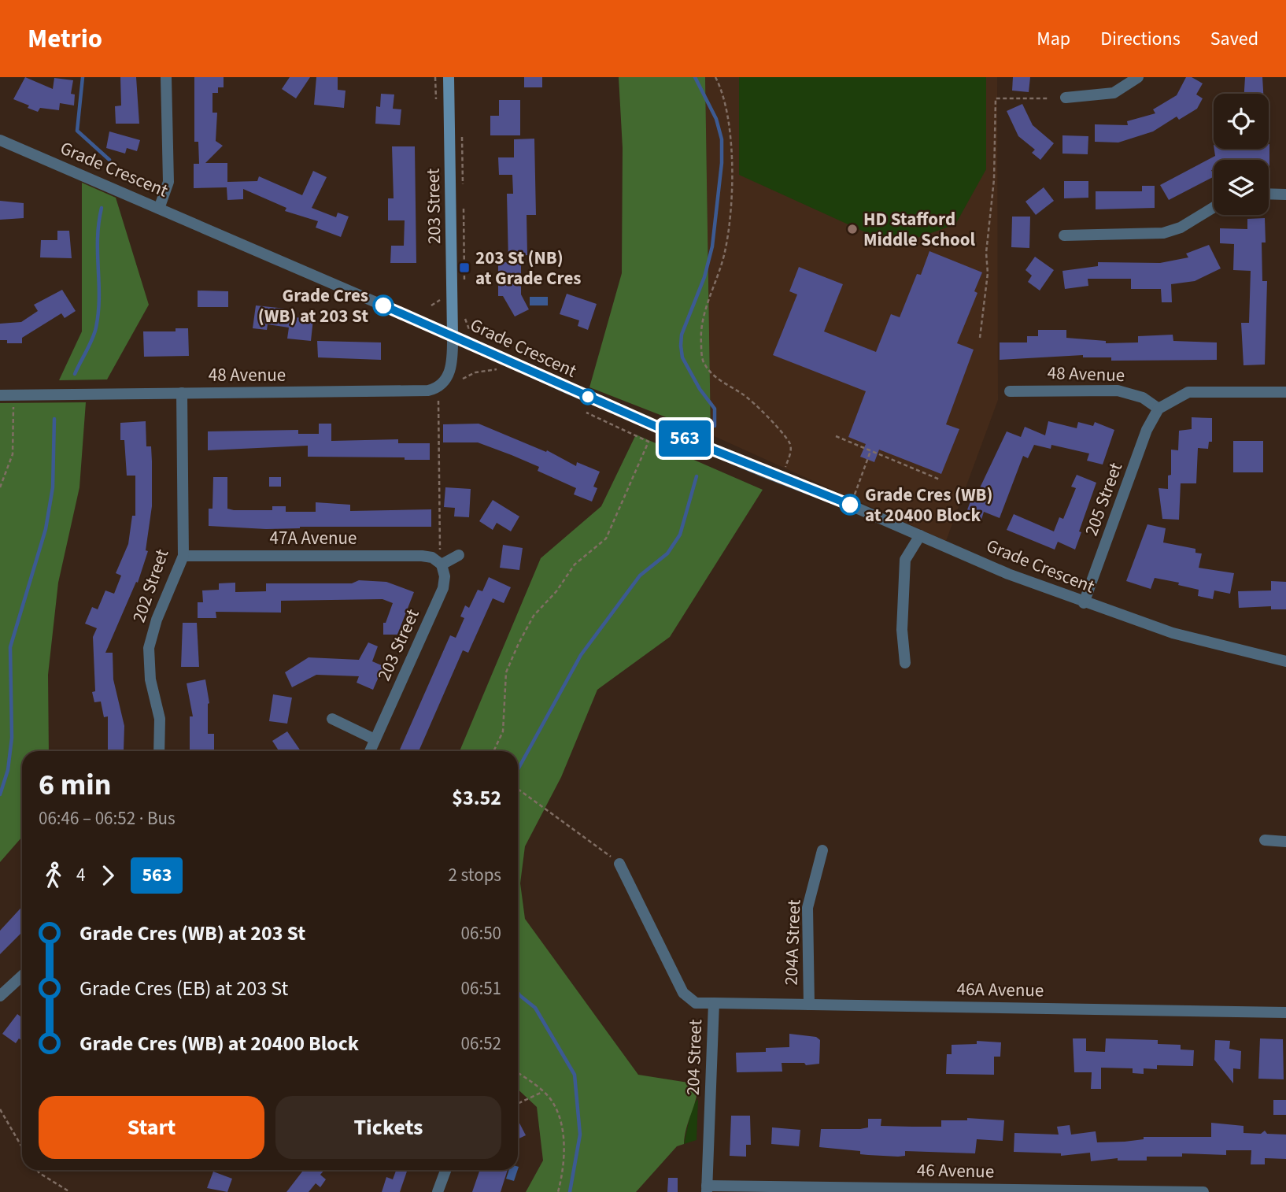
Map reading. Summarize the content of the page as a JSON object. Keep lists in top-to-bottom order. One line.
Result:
{"streets":{"main road":["203 Street"],"street":["Grade Crescent","48 Avenue","205 Street","47A Avenue","202 Street","204A Street","46A Avenue","204 Street","46 Avenue"]},"crossings":[["Grade Crescent","203 Street"],["Grade Crescent","48 Avenue"],["Grade Crescent","205 Street"],["203 Street","48 Avenue"],["203 Street","47A Avenue"],["48 Avenue","205 Street"],["48 Avenue","202 Street"],["47A Avenue","202 Street"],["204A Street","46A Avenue"],["46A Avenue","204 Street"],["204 Street","46 Avenue"]],"places":{"other":["HD Stafford Middle School","Grade Cres (WB) at 203 St","Grade Cres (WB) at 20400 Block"],"transit":["203 St (NB) at Grade Cres"]},"lines":["bus line 563"],"page":{"header":"Metrio","nav":["Map","Directions","Saved"],"on_map":"563","heading":["6 min","06:46 – 06:52 · Bus","$3.52"],"legs":["4","563","2 stops"],"list":[{"name":"Grade Cres (WB) at 203 St","value":"06:50"},{"name":"Grade Cres (EB) at 203 St","value":"06:51"},{"name":"Grade Cres (WB) at 20400 Block","value":"06:52"}],"buttons":["Start","Tickets"]}}
